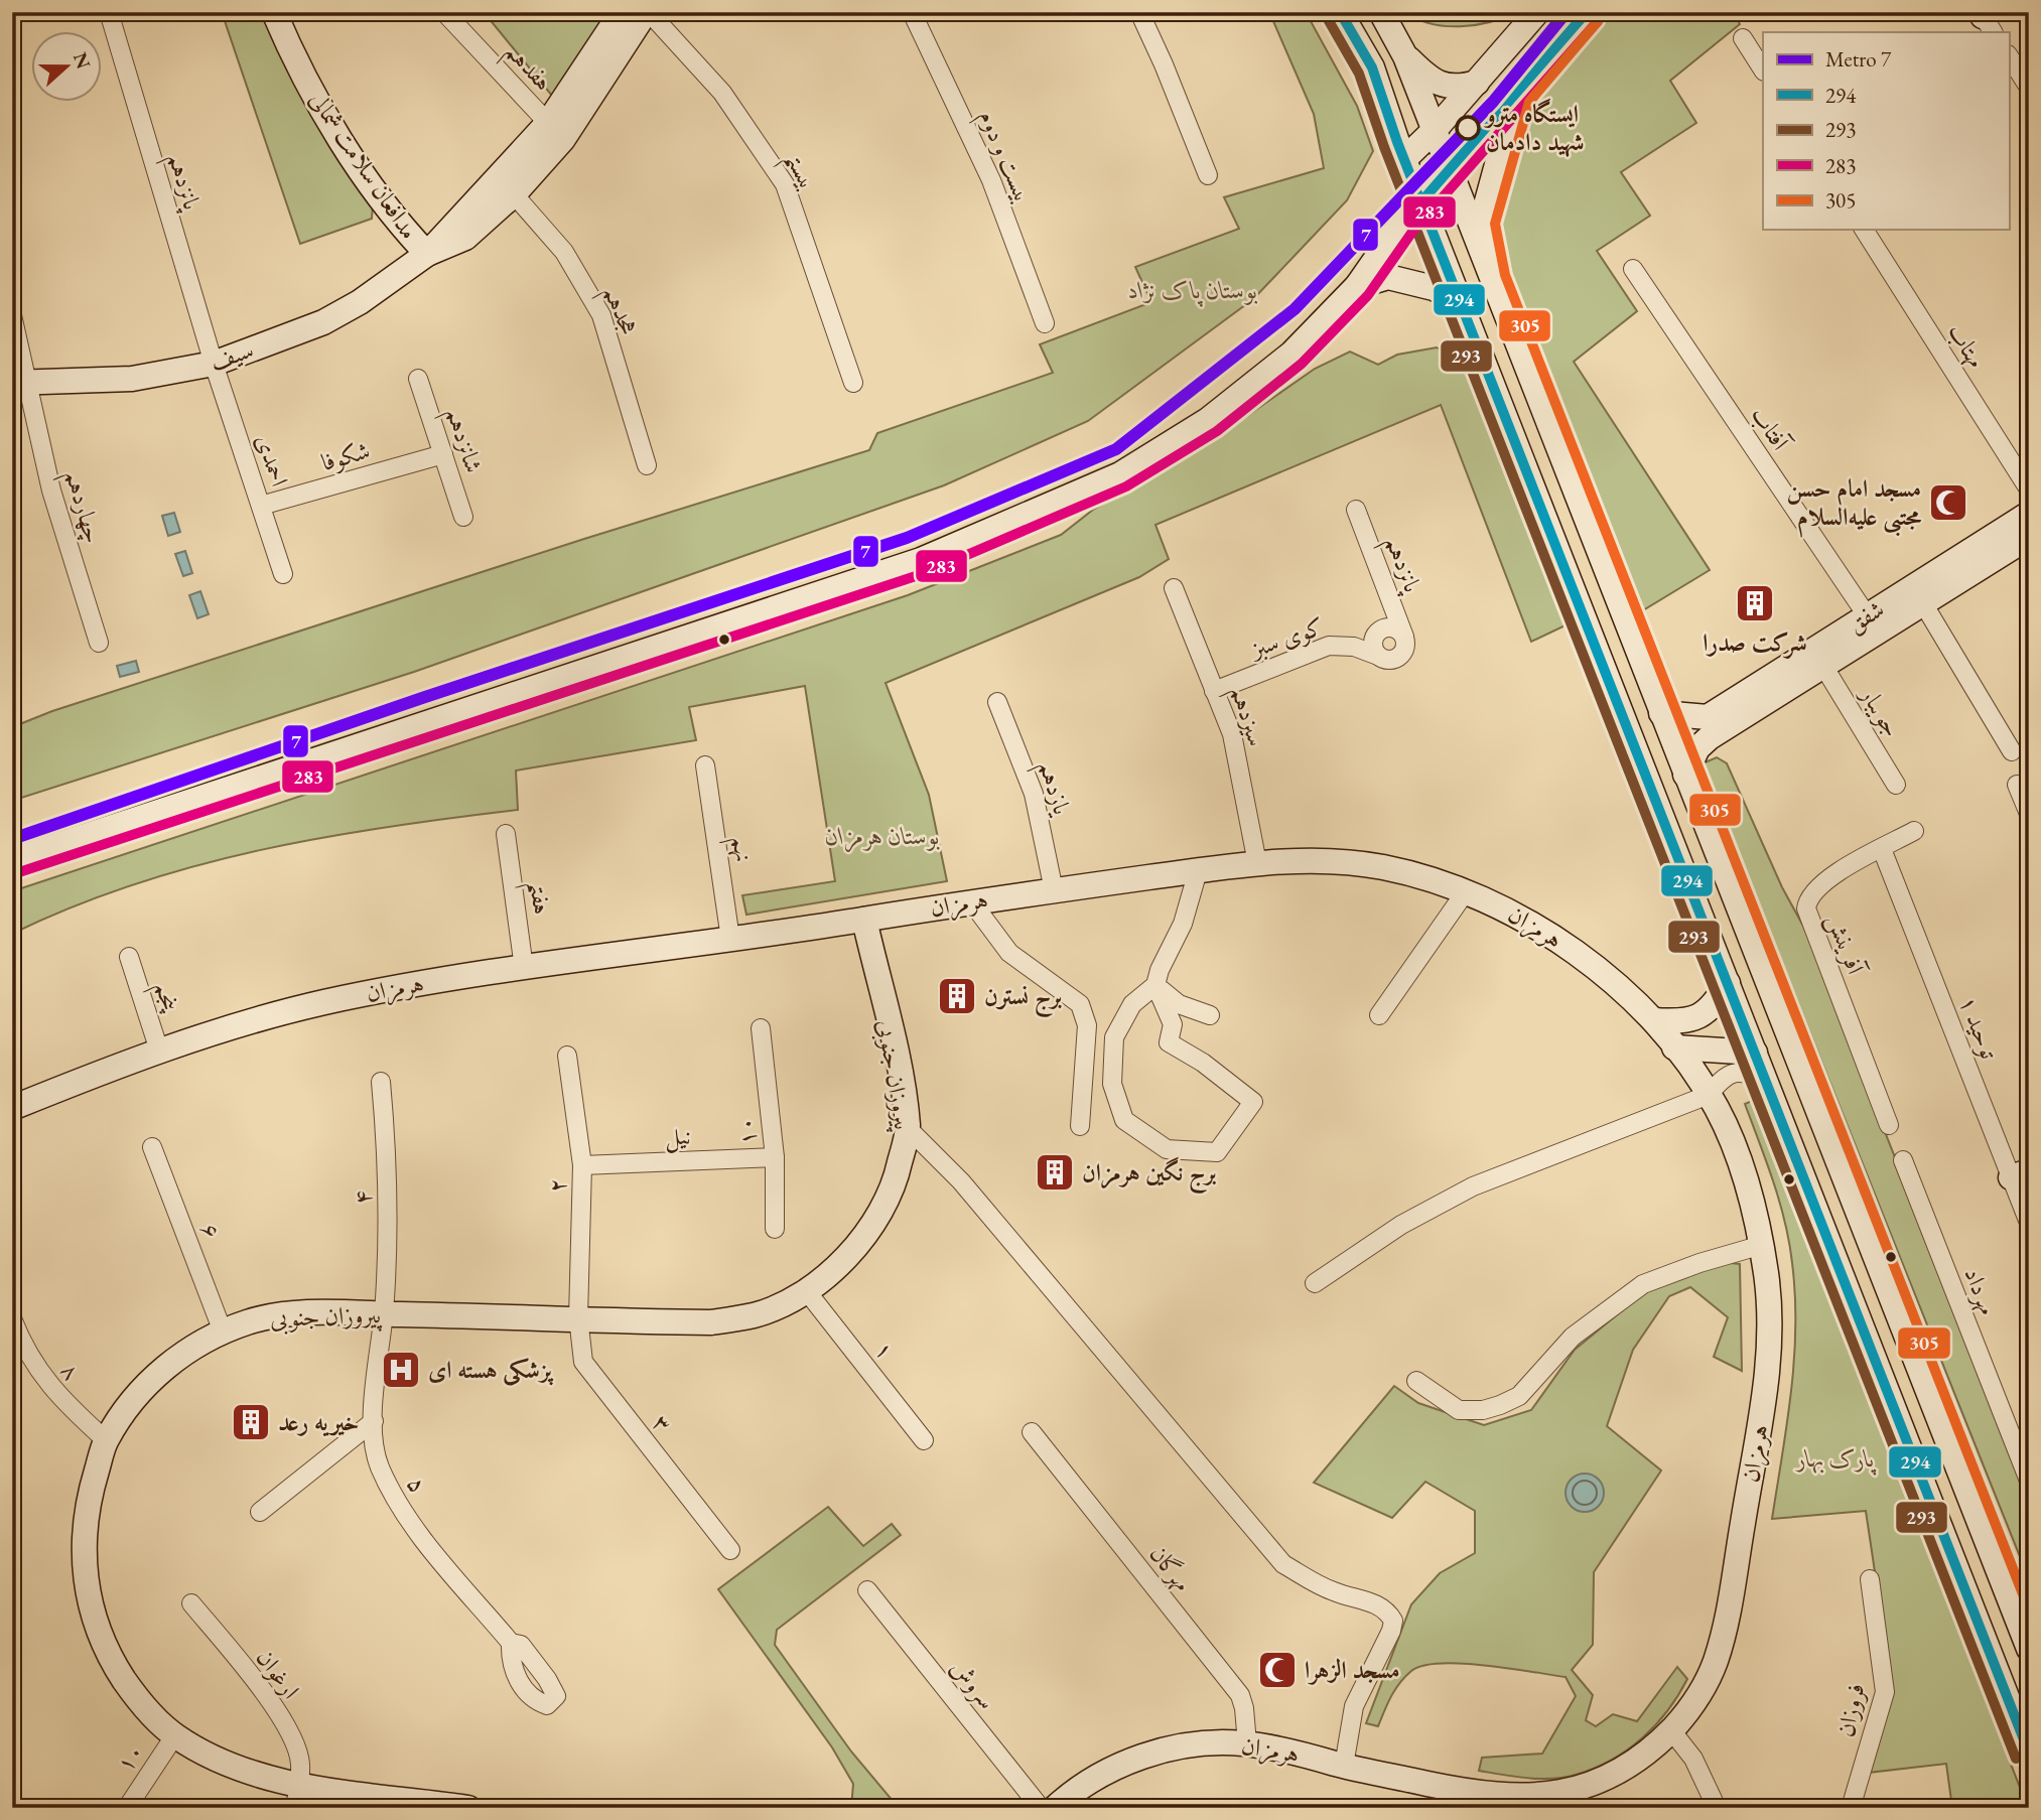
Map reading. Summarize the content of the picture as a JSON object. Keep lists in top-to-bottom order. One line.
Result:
{"streets":{"street":["هفدهم","بیست و دوم","مدافعان سلامت شمالی","بیستم","پانزدهم","هجدهم","مهتاب","سیف","آفتاب","شانزدهم","شکوفا","احمدی","چهاردهم","شفق","کوی سبز","جویبار","سیزدهم","یازدهم","نهم","هفتم","هرمزان","آفرینش","پنجم","توحید ۱","پیروزان جنوبی","۱۰","نیل","۲","۴","۶","مهرداد","۱","۸","۳","۵","مهرگان","ارغوان","سروش","فروزان"]},"crossings":[["هفدهم","سیف"],["مدافعان سلامت شمالی","سیف"],["بیستم","سیف"],["پانزدهم","سیف"],["پانزدهم","احمدی"],["پانزدهم","کوی سبز"],["هجدهم","سیف"],["سیف","احمدی"],["سیف","چهاردهم"],["آفتاب","شفق"],["شانزدهم","شکوفا"],["شکوفا","احمدی"],["شفق","جویبار"],["کوی سبز","سیزدهم"],["سیزدهم","هرمزان"],["یازدهم","هرمزان"],["نهم","هرمزان"],["هفتم","هرمزان"],["هرمزان","پنجم"],["هرمزان","پیروزان جنوبی"],["هرمزان","مهرگان"],["آفرینش","توحید ۱"],["پیروزان جنوبی","۱۰"],["پیروزان جنوبی","۲"],["پیروزان جنوبی","۴"],["پیروزان جنوبی","۶"],["پیروزان جنوبی","۱"],["پیروزان جنوبی","۸"],["پیروزان جنوبی","۳"],["پیروزان جنوبی","۵"],["پیروزان جنوبی","ارغوان"],["۱۰","نیل"],["نیل","۲"],["۲","۳"],["۴","۵"]],"parks":["بوستان پاک نژاد","بوستان هرمزان","پارک بهار"],"places":{"other":["ایستگاه مترو شهید دادمان"],"mosque":["مسجد امام حسن مجتبی علیه‌السلام","مسجد الزهرا"],"building":["شرکت صدرا","برج نسترن","برج نگین هرمزان","خیریه رعد"],"hospital":["پزشکی هسته ای"]},"lines":["metro line 7","transit line 294","transit line 293","transit line 283","transit line 305"],"legend":["Metro 7","294","293","283","305"],"north":"right"}
